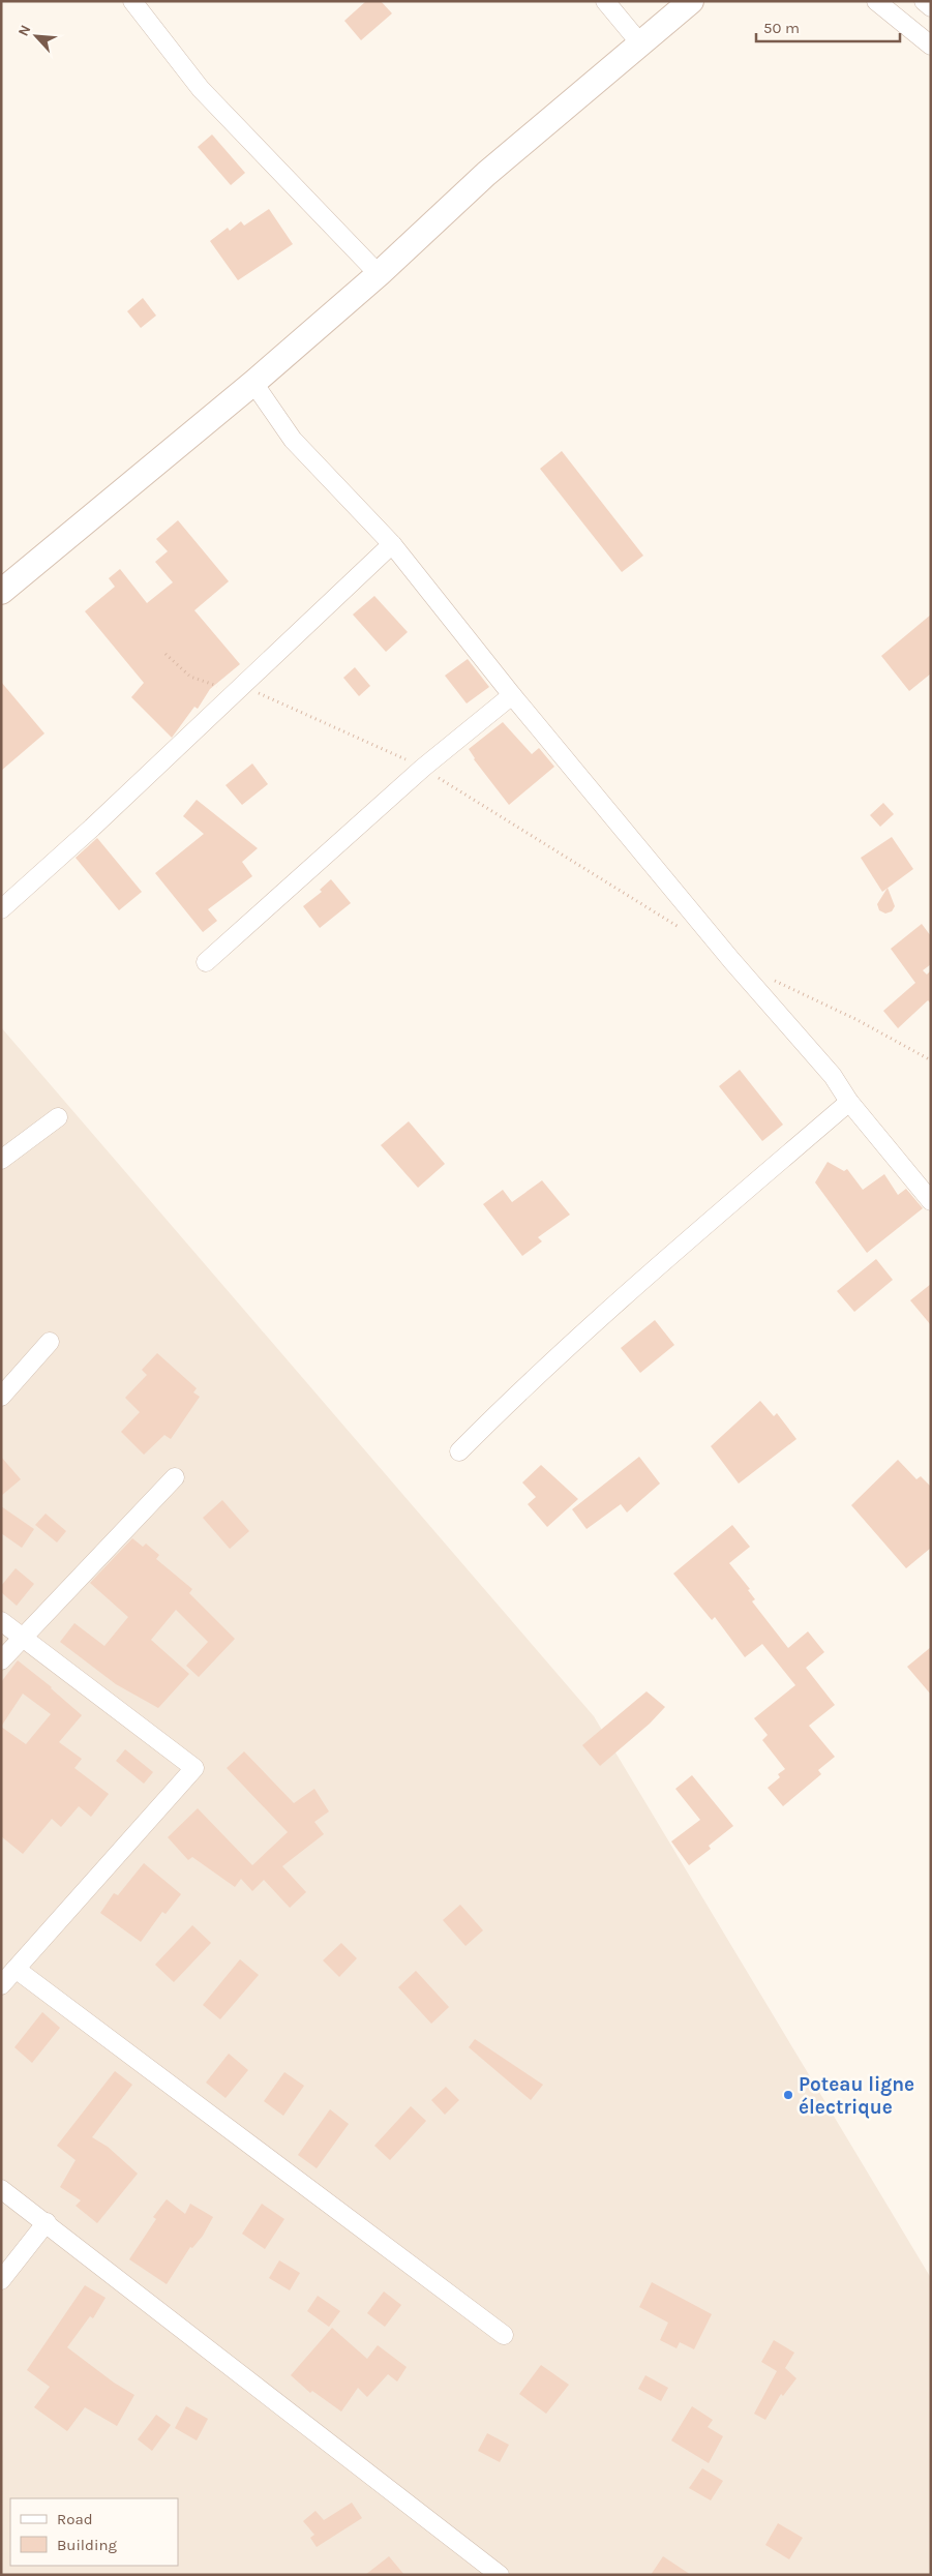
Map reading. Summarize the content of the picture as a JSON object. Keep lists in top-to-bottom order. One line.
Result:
{"places":["Poteau ligne électrique"],"legend":["Road","Building"],"scale_bar":"50 m","north":"top left"}
